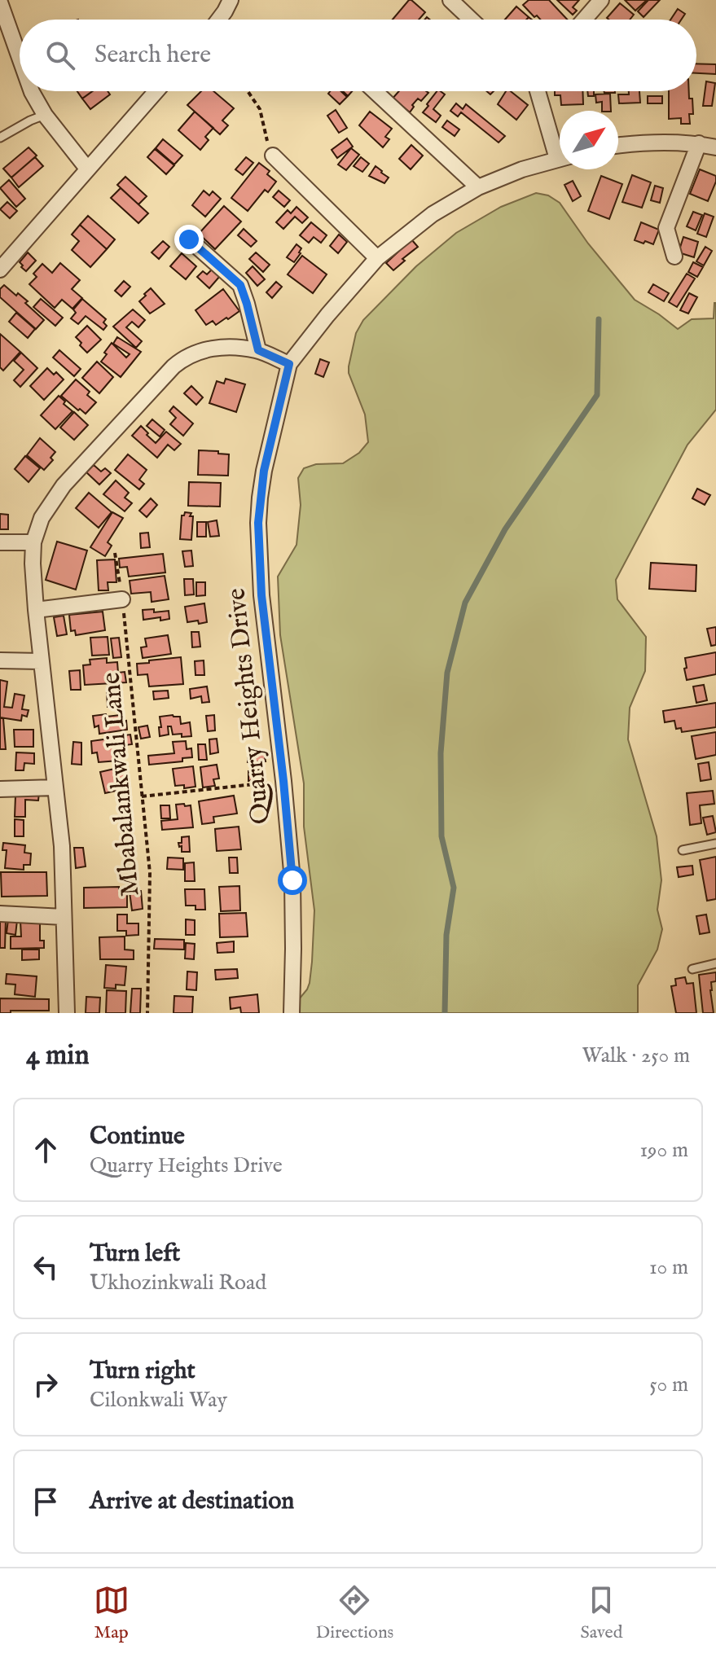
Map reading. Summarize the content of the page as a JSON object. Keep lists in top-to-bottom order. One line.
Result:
{"streets":{"street":["Quarry Heights Drive"],"path":["Mbabalankwali Lane"]},"north":"top right","page":{"search":"Search here","heading":["4 min","Walk · 250 m"],"list":[["Continue","Quarry Heights Drive","190 m"],["Turn left","Ukhozinkwali Road","10 m"],["Turn right","Cilonkwali Way","50 m"],"Arrive at destination"],"nav":["Map","Directions","Saved"]}}
